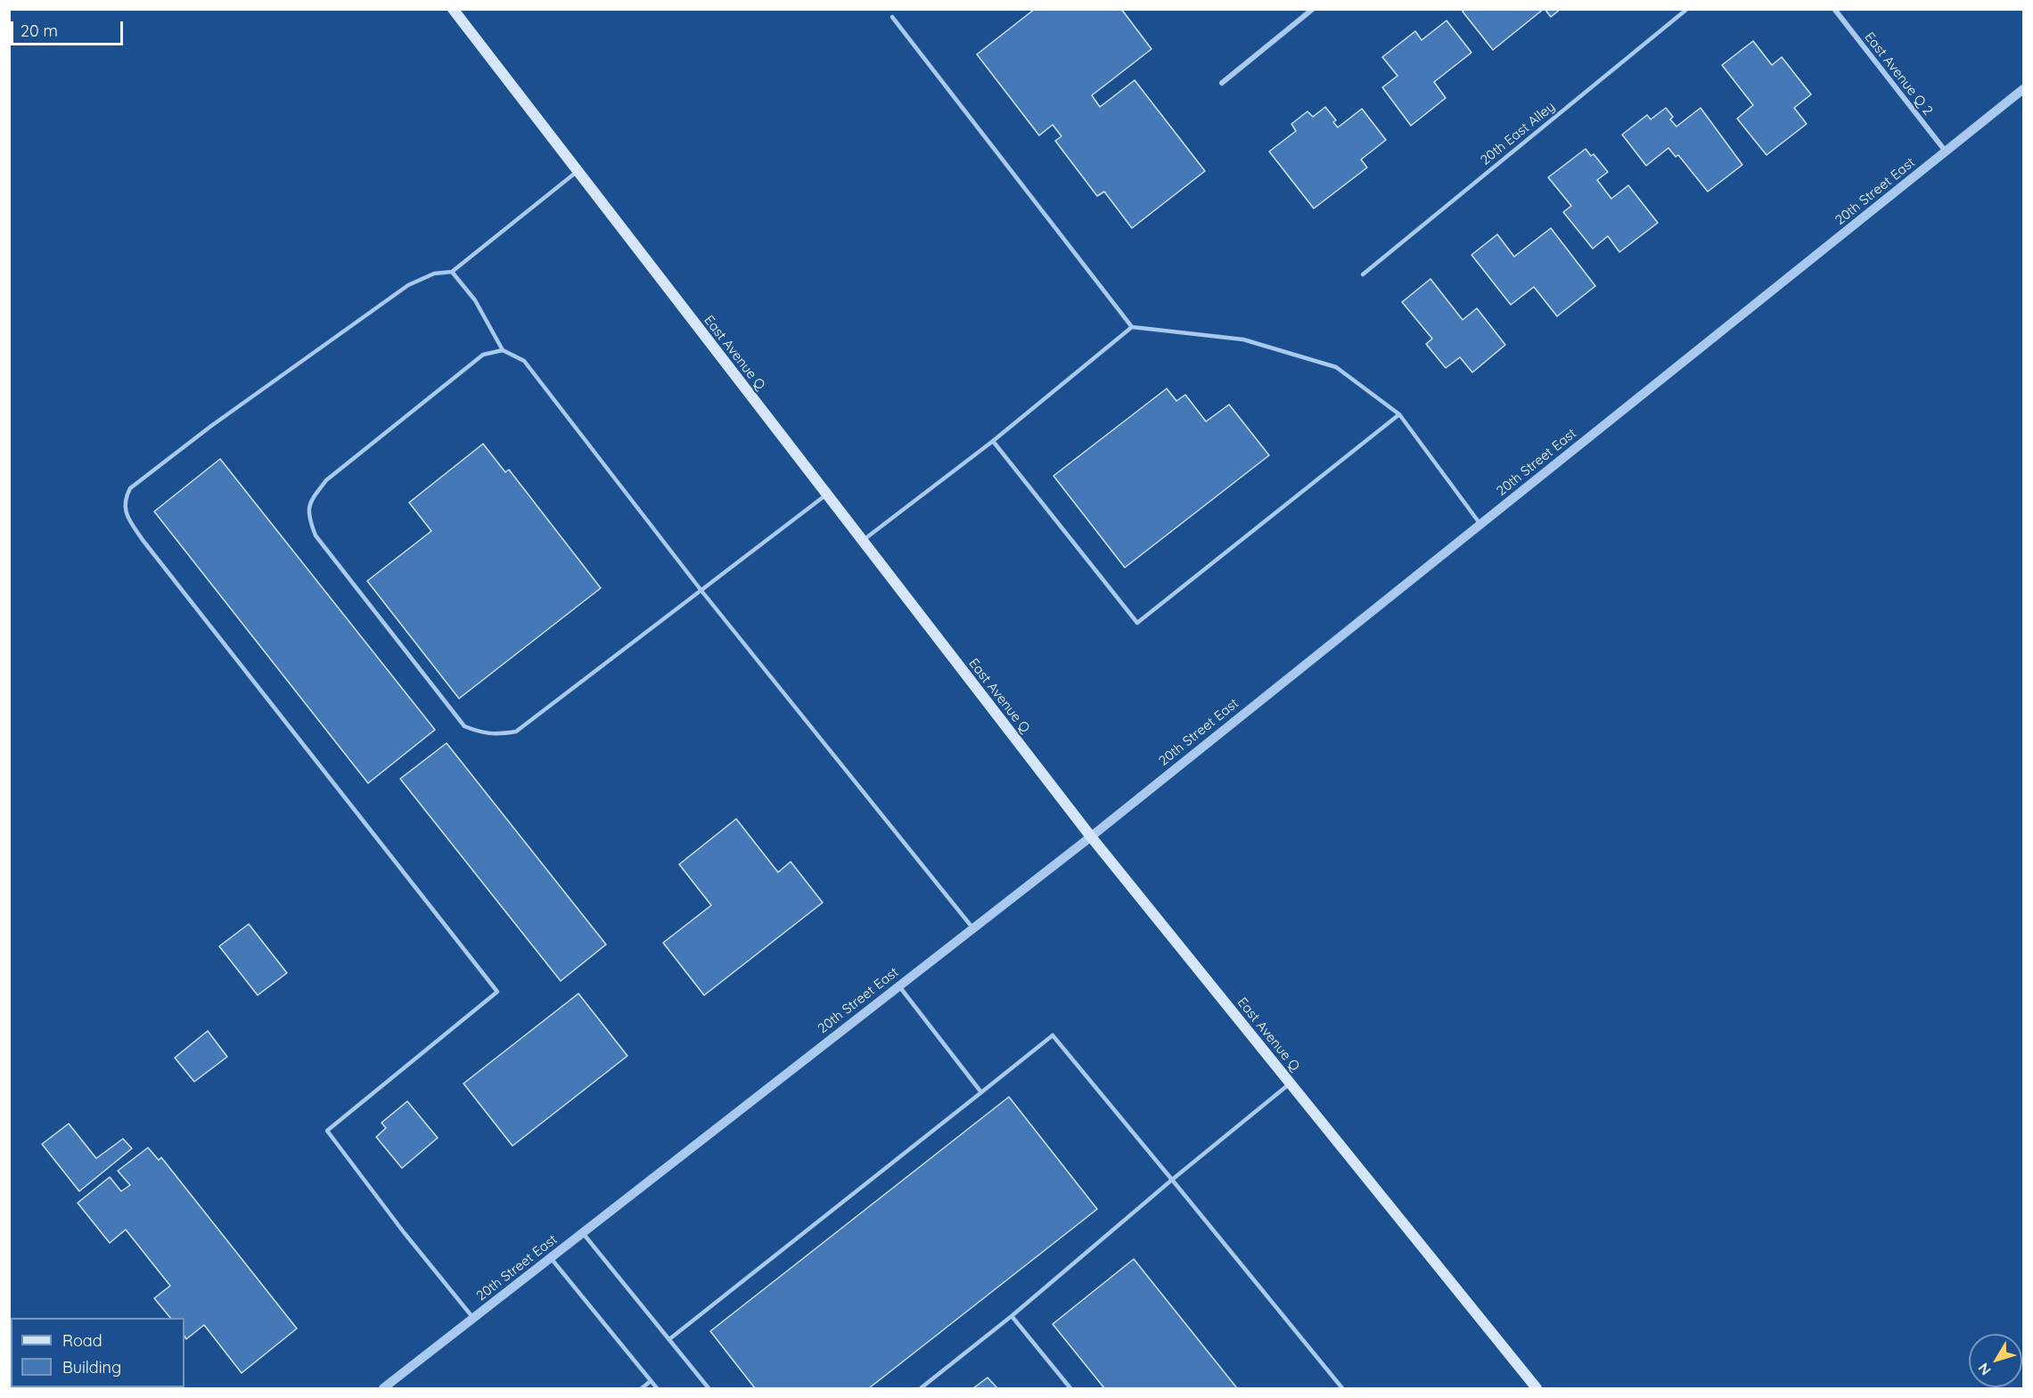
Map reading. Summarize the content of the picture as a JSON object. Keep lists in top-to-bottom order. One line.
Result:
{"streets":{"main road":["East Avenue Q"],"street":["East Avenue Q 2","20th Street East"],"lane":["20th East Alley"]},"crossings":[["East Avenue Q 2","20th Street East"],["20th Street East","East Avenue Q"]],"legend":["Road","Building"],"scale_bar":"20 m","north":"bottom left"}
